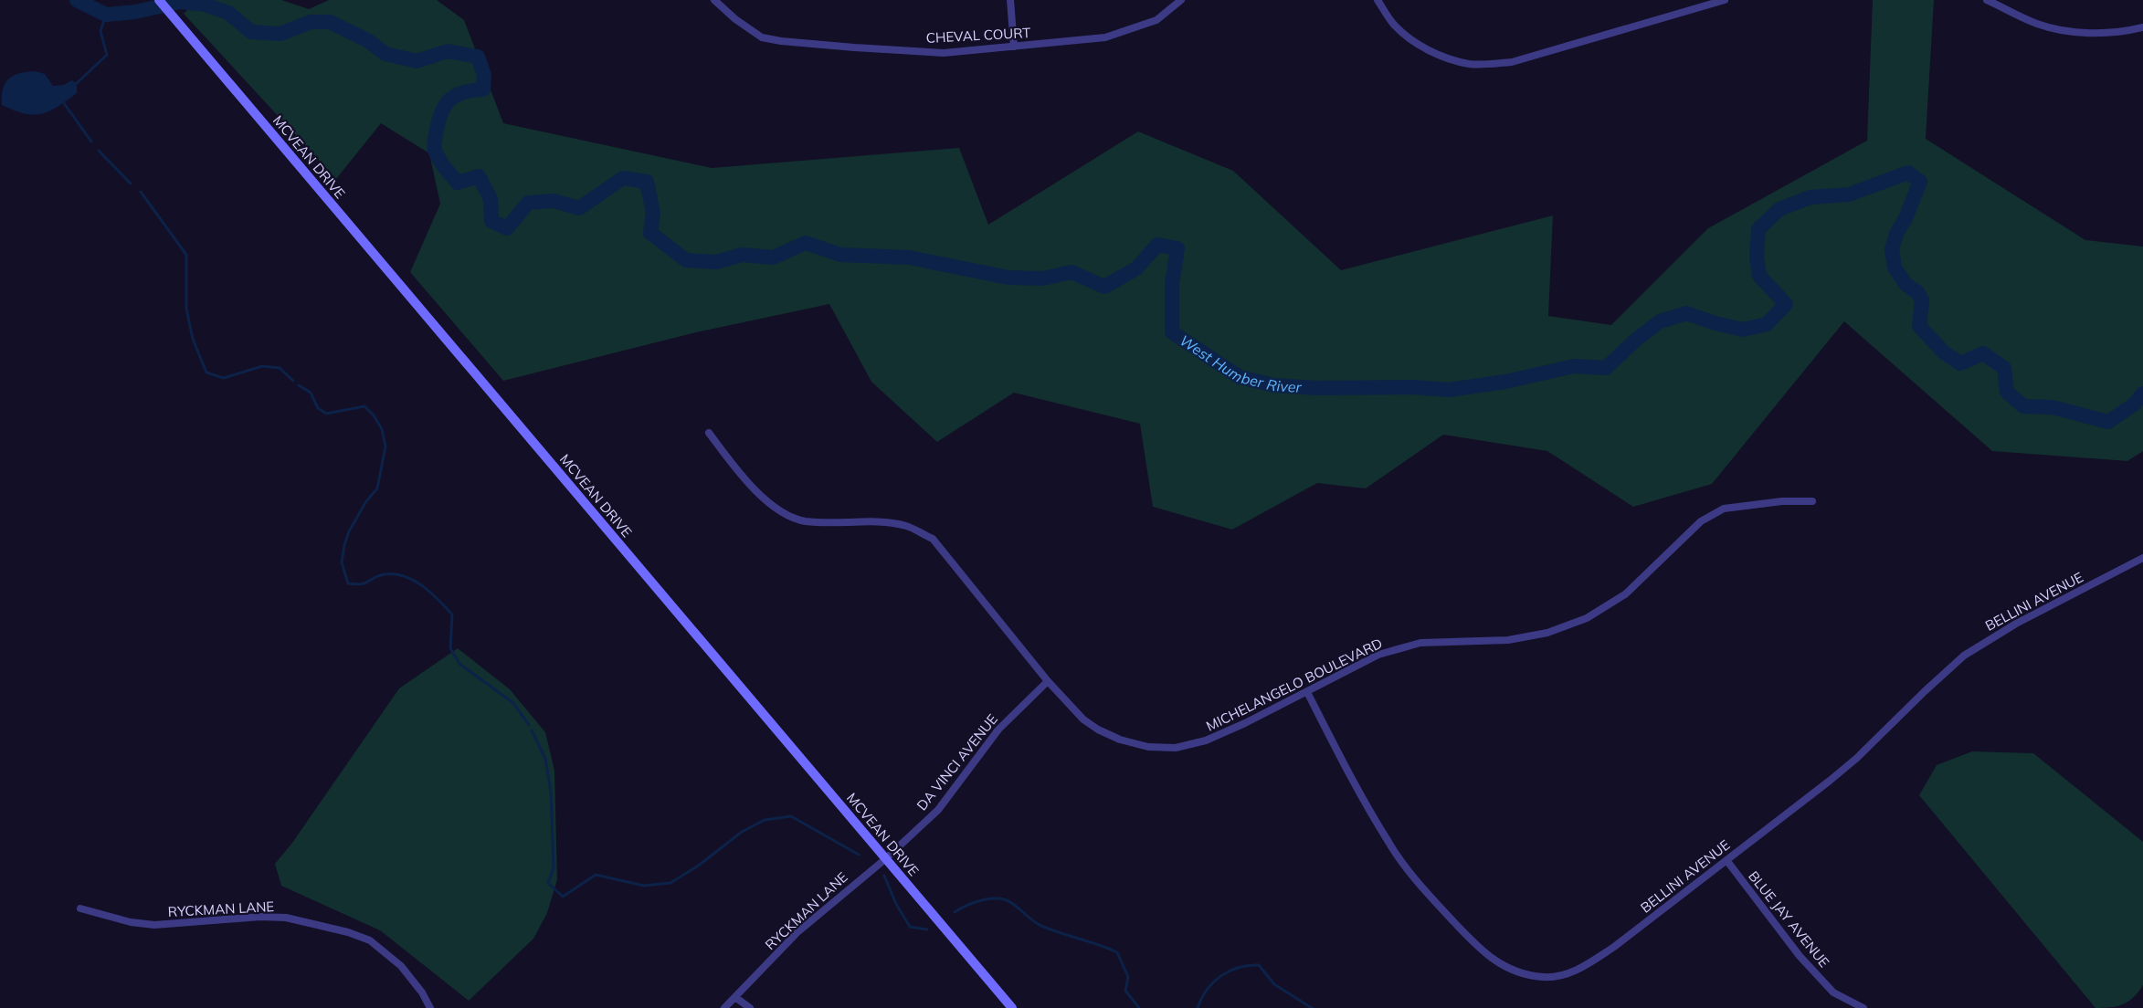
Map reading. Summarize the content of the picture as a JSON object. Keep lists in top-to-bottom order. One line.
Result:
{"streets":{"main road":["MCVEAN DRIVE"],"street":["CHEVAL COURT","BELLINI AVENUE","MICHELANGELO BOULEVARD","DA VINCI AVENUE","RYCKMAN LANE","BLUE JAY AVENUE"]},"crossings":[["MCVEAN DRIVE","DA VINCI AVENUE"],["MCVEAN DRIVE","RYCKMAN LANE"],["BELLINI AVENUE","MICHELANGELO BOULEVARD"],["BELLINI AVENUE","BLUE JAY AVENUE"],["MICHELANGELO BOULEVARD","DA VINCI AVENUE"],["DA VINCI AVENUE","RYCKMAN LANE"]],"water":["West Humber River"]}
